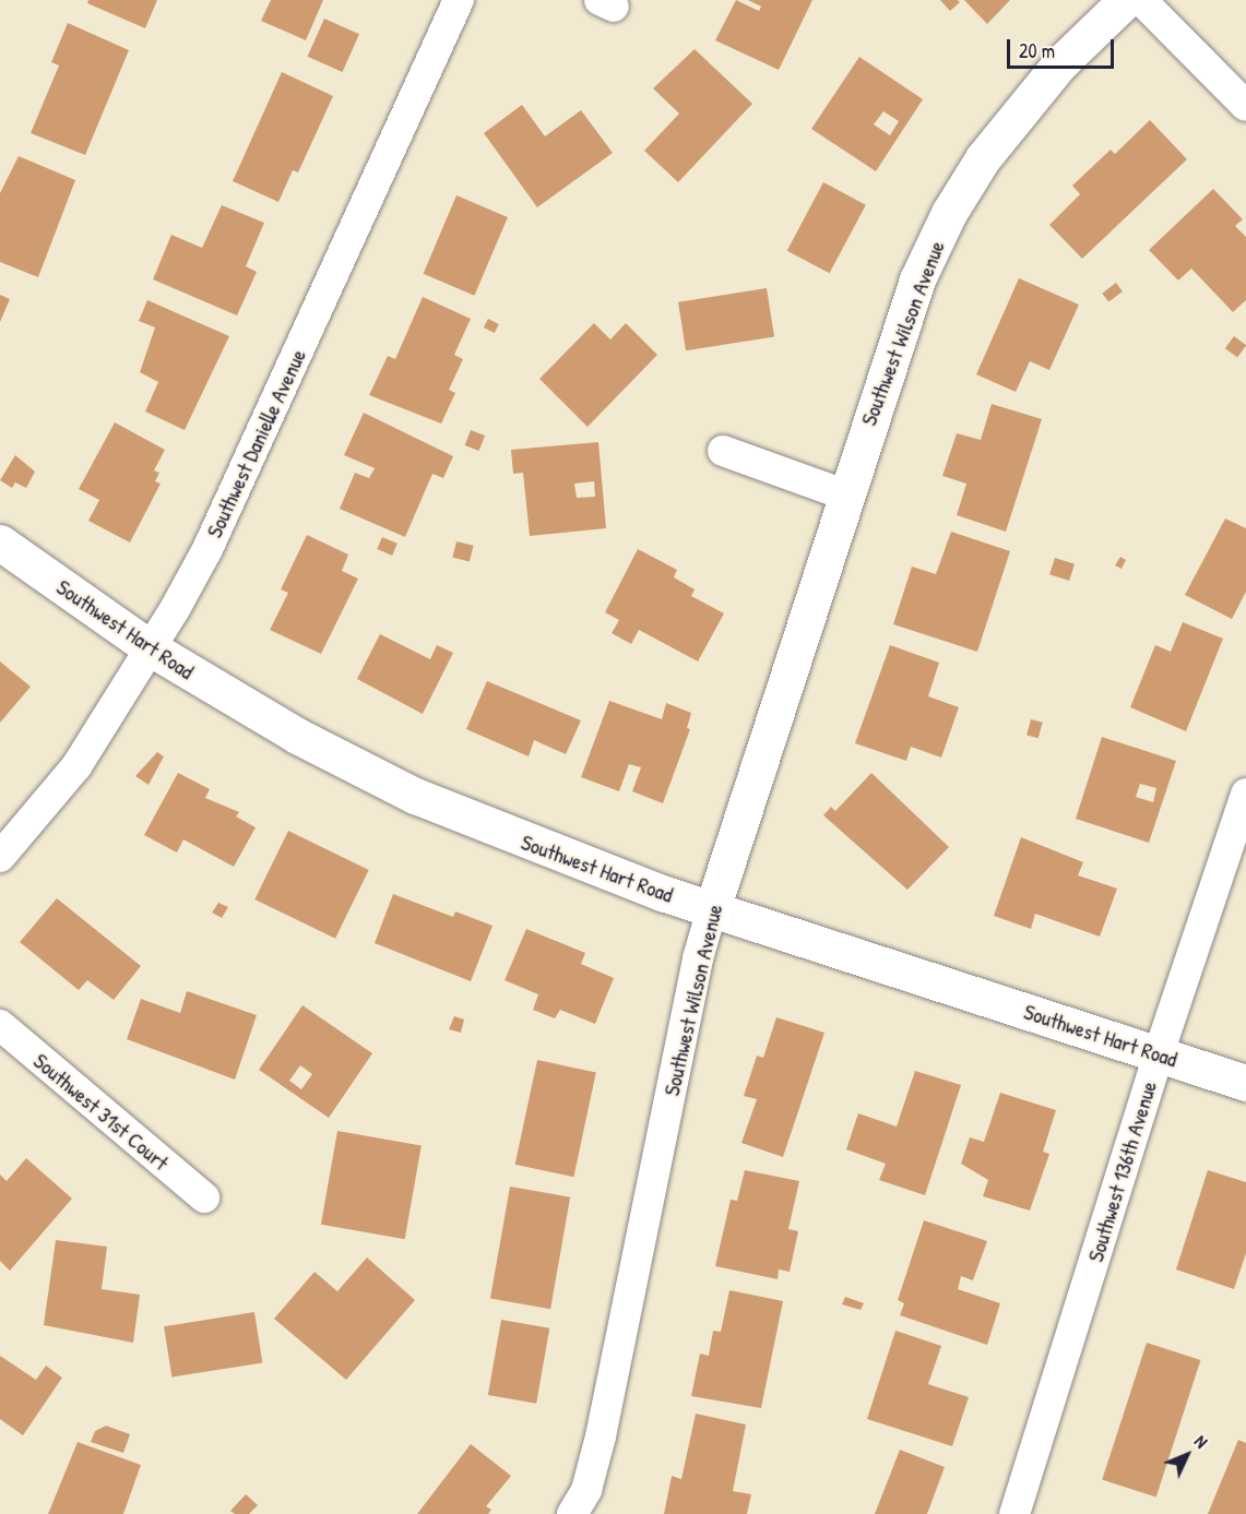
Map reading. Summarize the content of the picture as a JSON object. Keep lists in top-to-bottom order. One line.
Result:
{"streets":{"street":["Southwest Wilson Avenue","Southwest Danielle Avenue","Southwest Hart Road","Southwest 31st Court","Southwest 136th Avenue"]},"crossings":[["Southwest Wilson Avenue","Southwest Hart Road"],["Southwest Danielle Avenue","Southwest Hart Road"],["Southwest Hart Road","Southwest 136th Avenue"]],"scale_bar":"20 m","north":"top right"}
